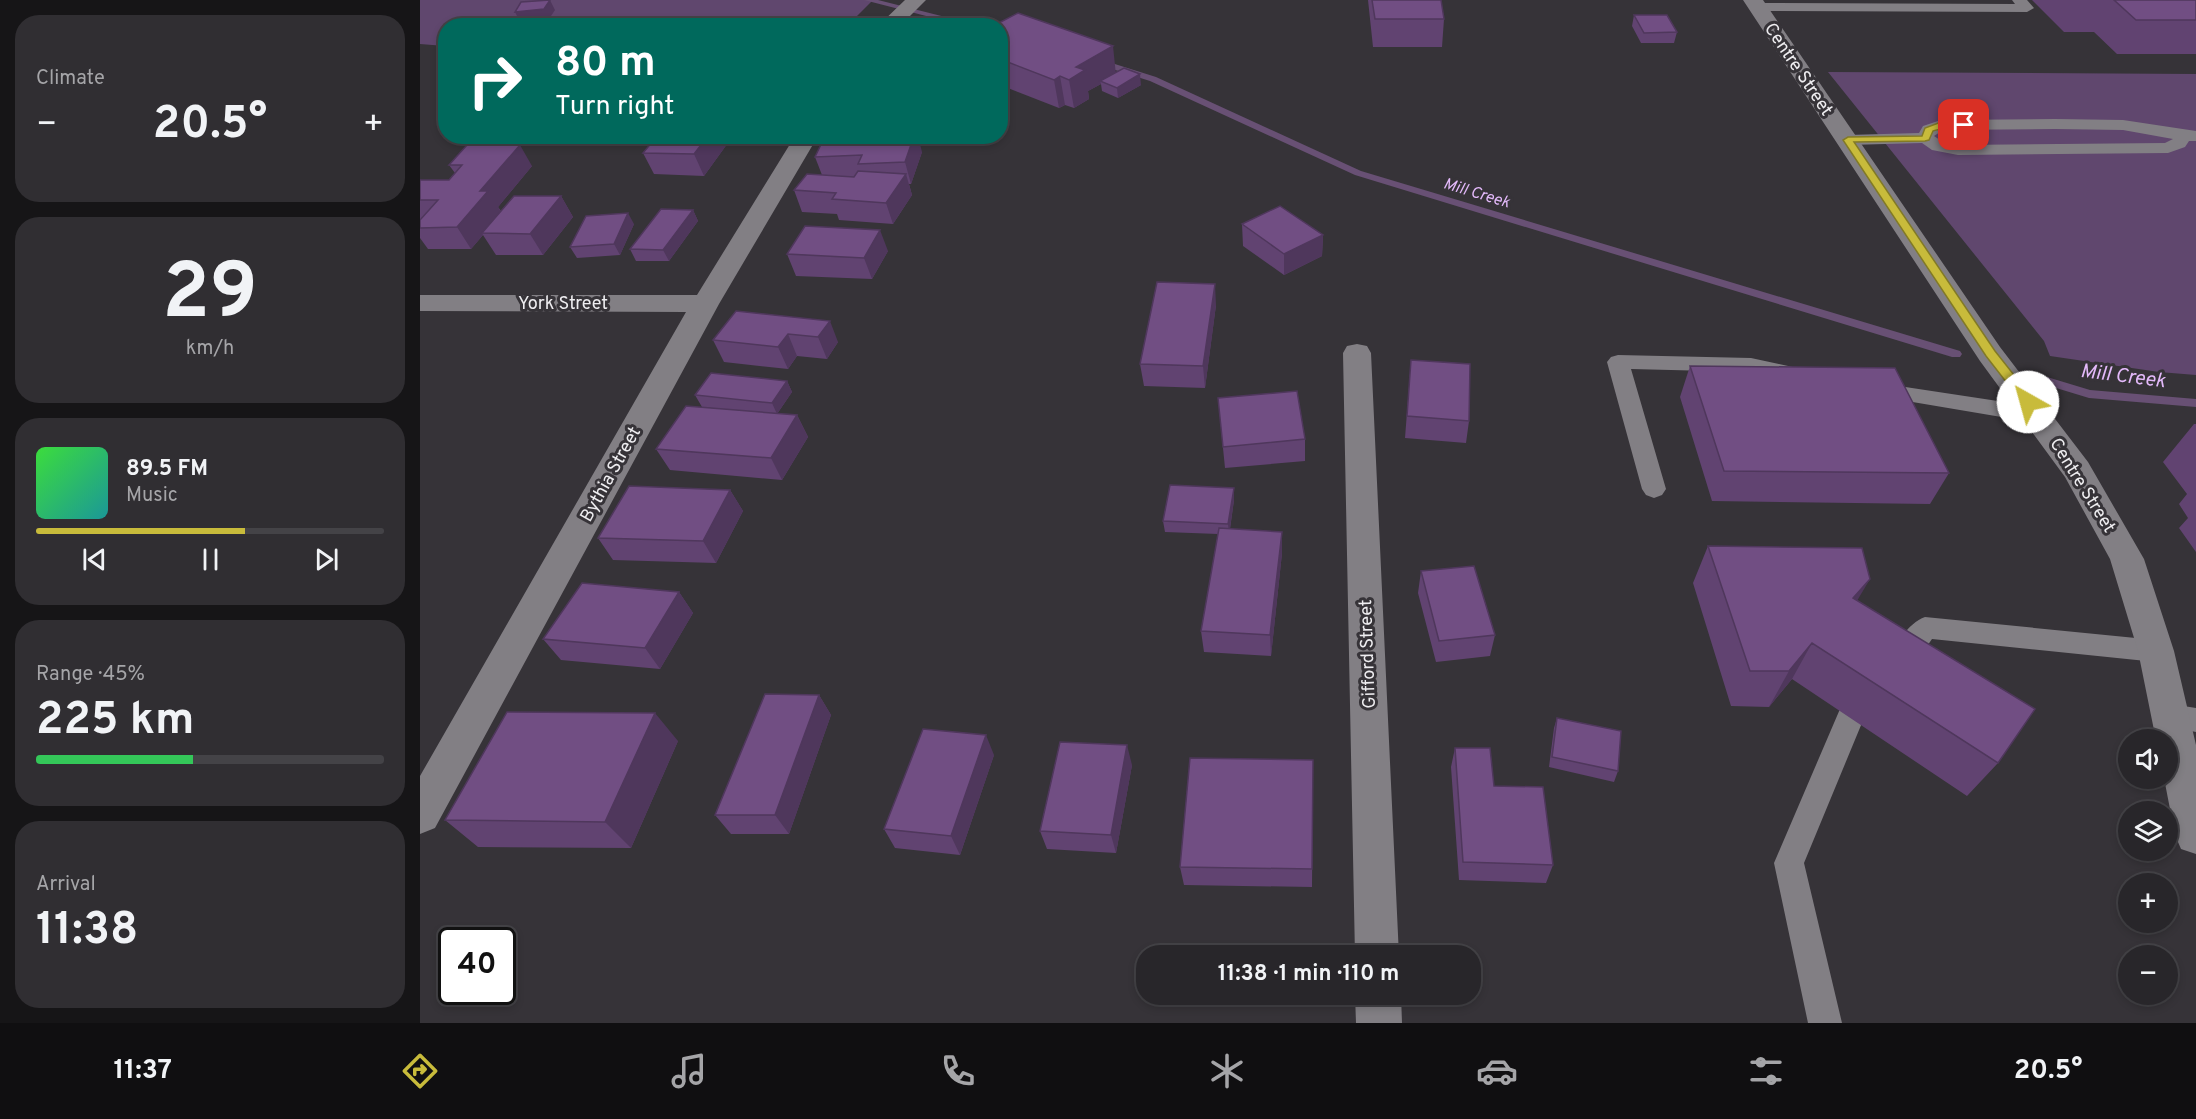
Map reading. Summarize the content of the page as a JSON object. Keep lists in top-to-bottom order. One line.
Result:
{"streets":{"street":["Centre Street","York Street","Bythia Street","Gifford Street"]},"crossings":[["York Street","Bythia Street"]],"water":["Mill Creek"],"page":{"tile":["Climate",["29","km/h"],["Range · 45%","225 km"],["Arrival","11:38"]],"turn":["80 m","Turn right"],"heat":["−","20.5°","+"],"song":["89.5 FM","Music"],"map_buttons":["+","−"],"limit":"40","trip":"11:38 · 1 min · 110 m","tabs":["11:37","20.5°"]}}
